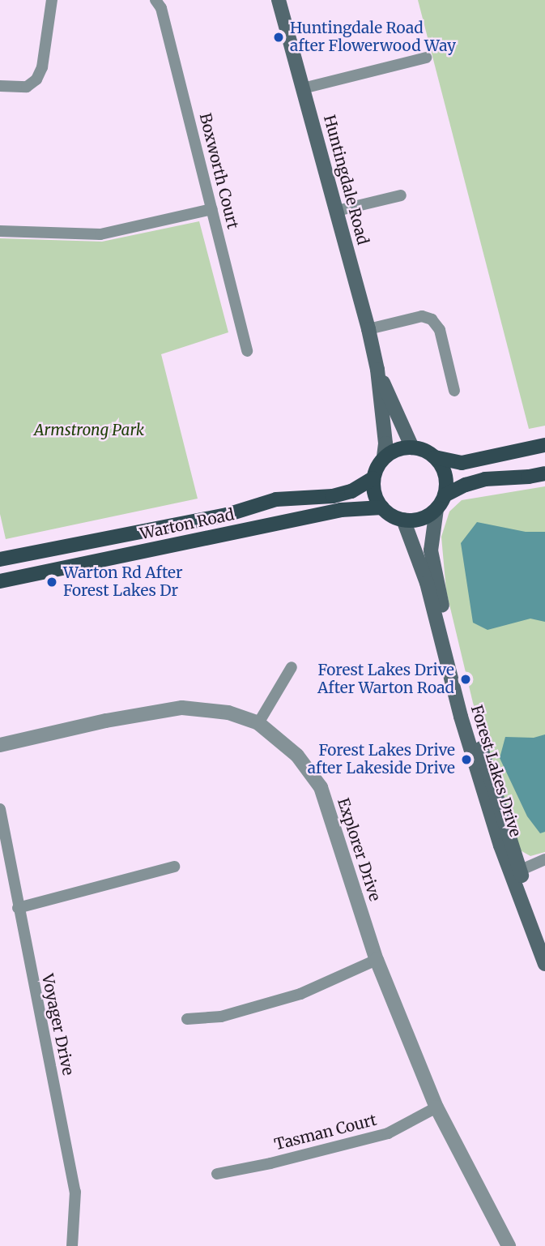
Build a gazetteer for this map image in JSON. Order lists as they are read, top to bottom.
{
  "streets": {
    "main road": ["Huntingdale Road", "Warton Road", "Forest Lakes Drive"],
    "street": [
      "Boxworth Court",
      "Explorer Drive",
      "Voyager Drive",
      "Tasman Court"
    ]
  },
  "crossings": [
    ["Huntingdale Road", "Warton Road"],
    ["Huntingdale Road", "Forest Lakes Drive"],
    ["Warton Road", "Forest Lakes Drive"],
    ["Explorer Drive", "Tasman Court"]
  ],
  "parks": ["Armstrong Park"],
  "places": [
    "Huntingdale Road after Flowerwood Way",
    "Warton Rd After Forest Lakes Dr",
    "Forest Lakes Drive After Warton Road",
    "Forest Lakes Drive after Lakeside Drive"
  ]
}
